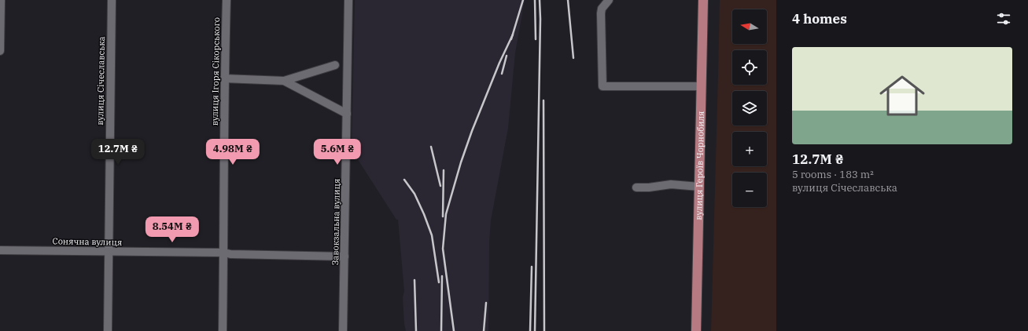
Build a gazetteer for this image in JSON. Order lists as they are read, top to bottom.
{
  "streets": {
    "main road": ["вулиця Героїв Чорнобиля"],
    "street": [
      "вулиця Ігоря Сікорського",
      "вулиця Січеславська",
      "Завокзальна вулиця",
      "Сонячна вулиця"
    ]
  },
  "crossings": [
    ["вулиця Ігоря Сікорського", "Сонячна вулиця"],
    ["вулиця Січеславська", "Сонячна вулиця"],
    ["Завокзальна вулиця", "Сонячна вулиця"]
  ],
  "north": "left",
  "page": {
    "heading": "4 homes",
    "map_buttons": ["+", "−"],
    "list": [
      {
        "name": "12.7M ₴",
        "note": "5 rooms · 183 m² · вулиця Січеславська"
      }
    ],
    "price": [
      "12.7M ₴",
      "4.98M ₴",
      "5.6M ₴",
      "8.54M ₴"
    ]
  }
}
